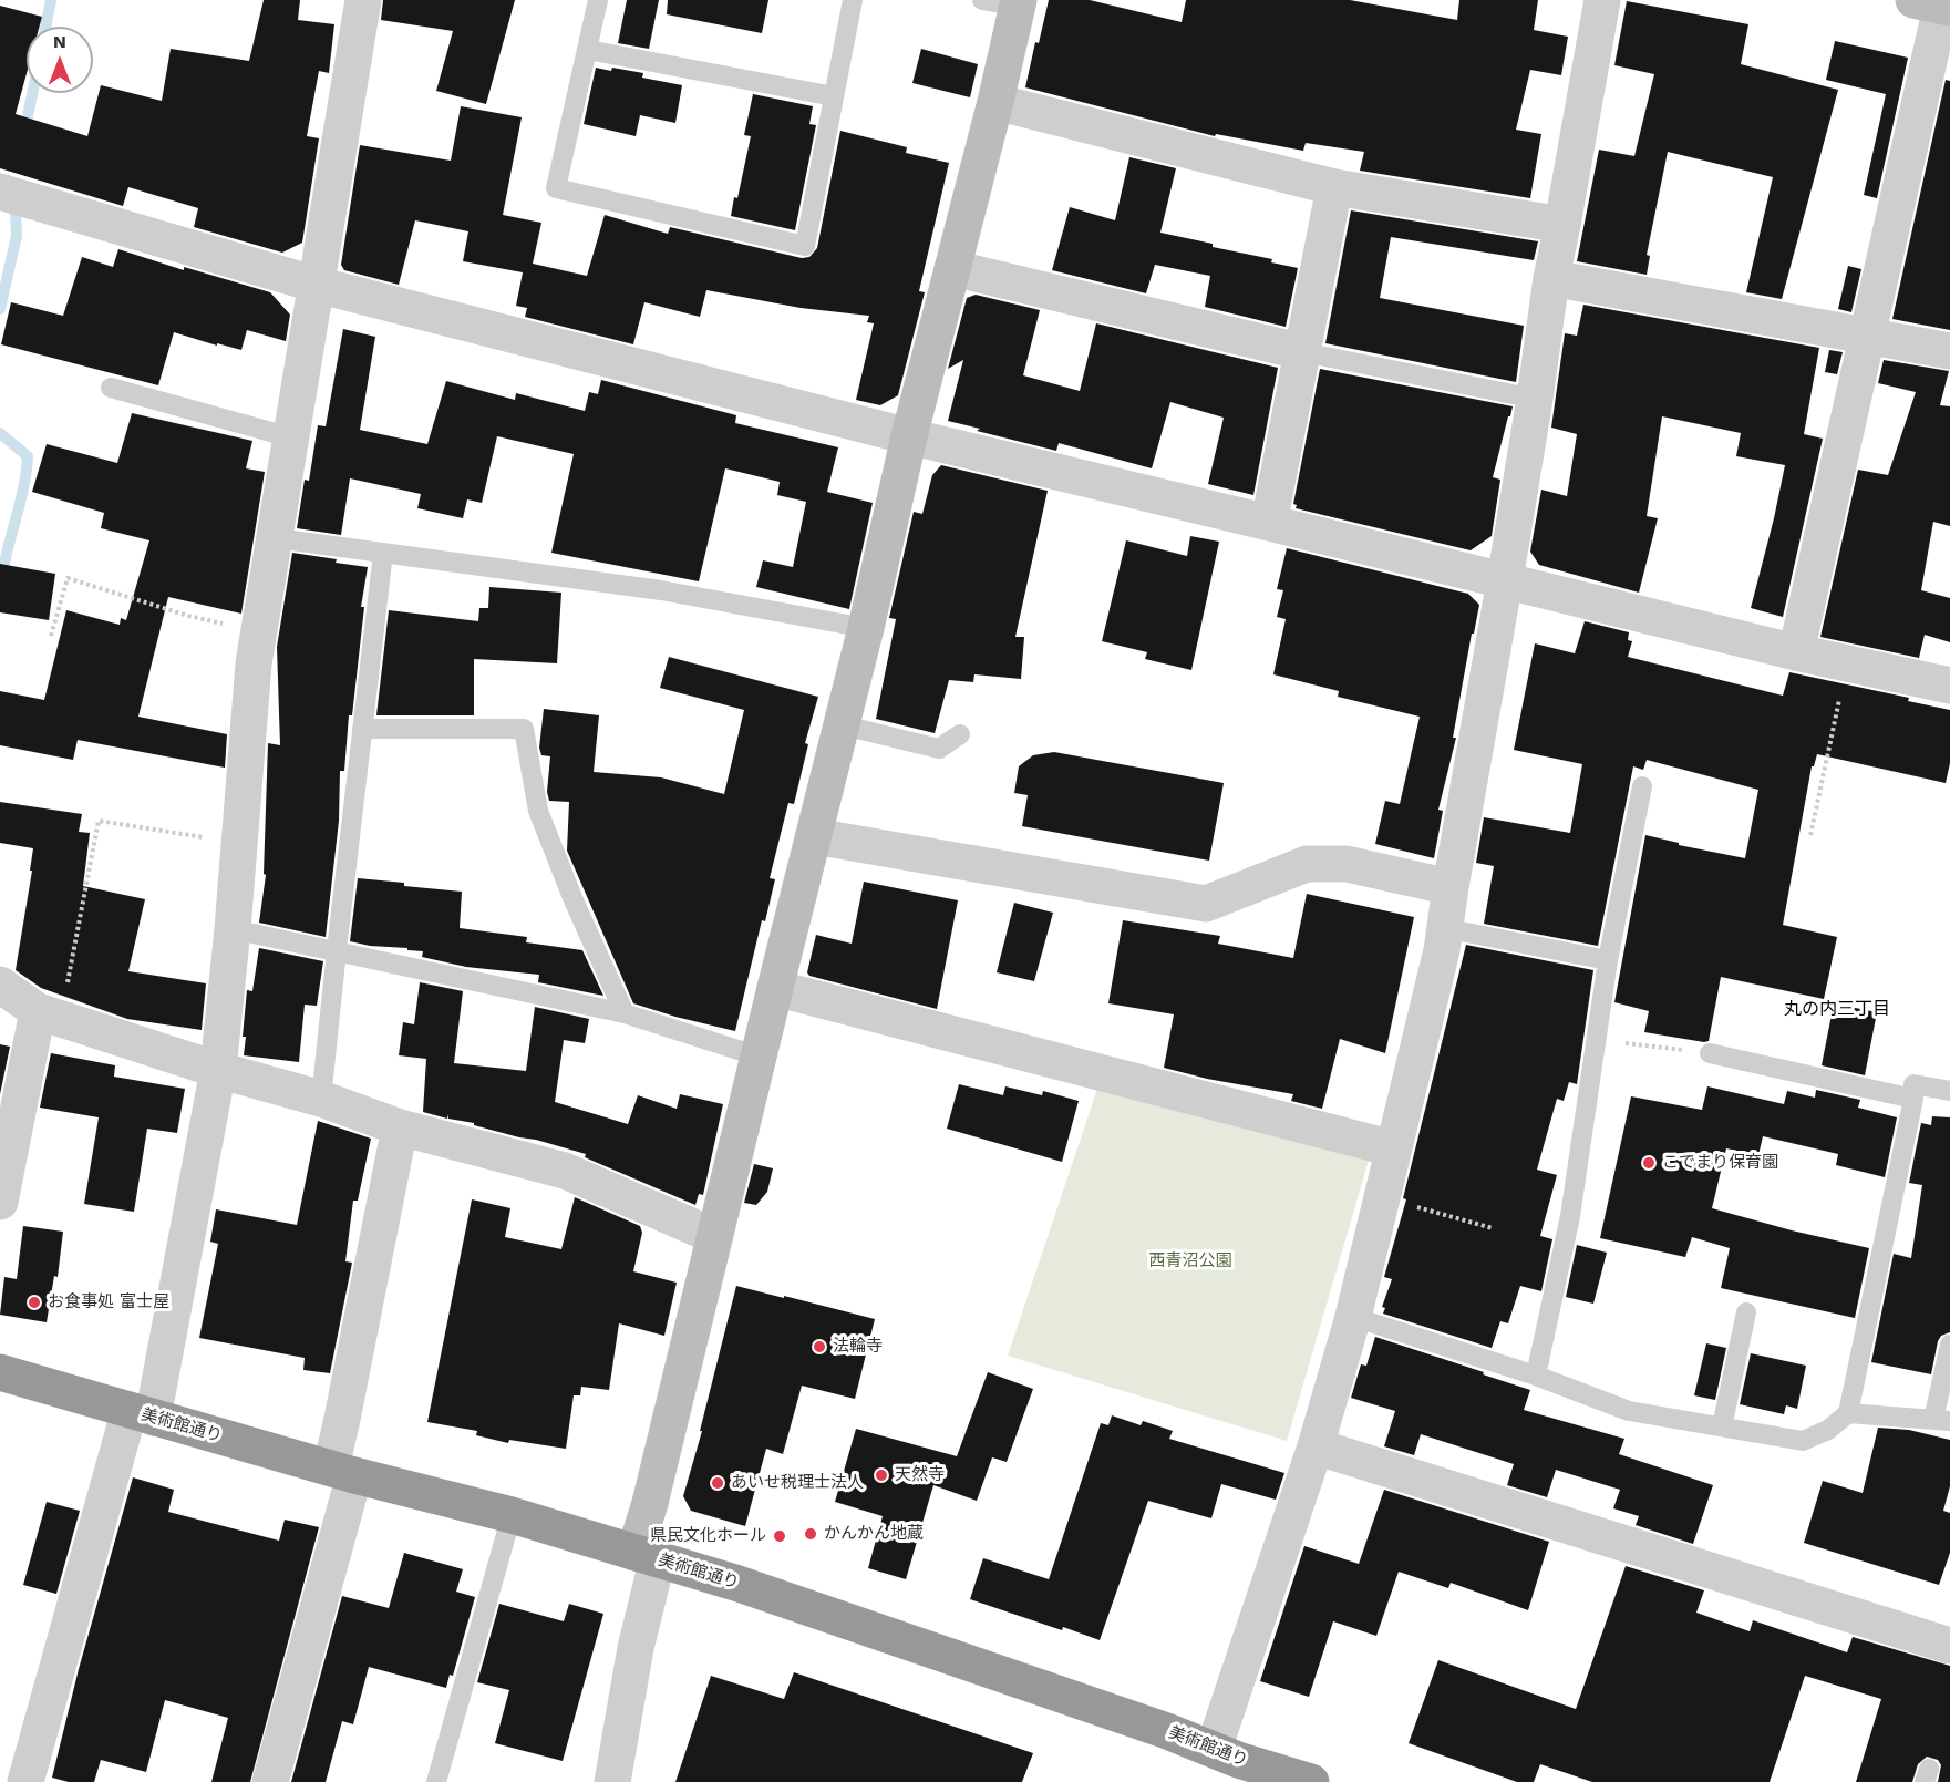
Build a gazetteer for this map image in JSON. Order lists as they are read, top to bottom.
{
  "streets": {
    "highway": ["美術館通り"]
  },
  "districts": ["丸の内三丁目"],
  "parks": ["西青沼公園"],
  "places": [
    "こでまり保育園",
    "お食事処 富士屋",
    "法輪寺",
    "天然寺",
    "あいせ税理士法人",
    "かんかん地蔵",
    "県民文化ホール"
  ],
  "north": "top"
}
